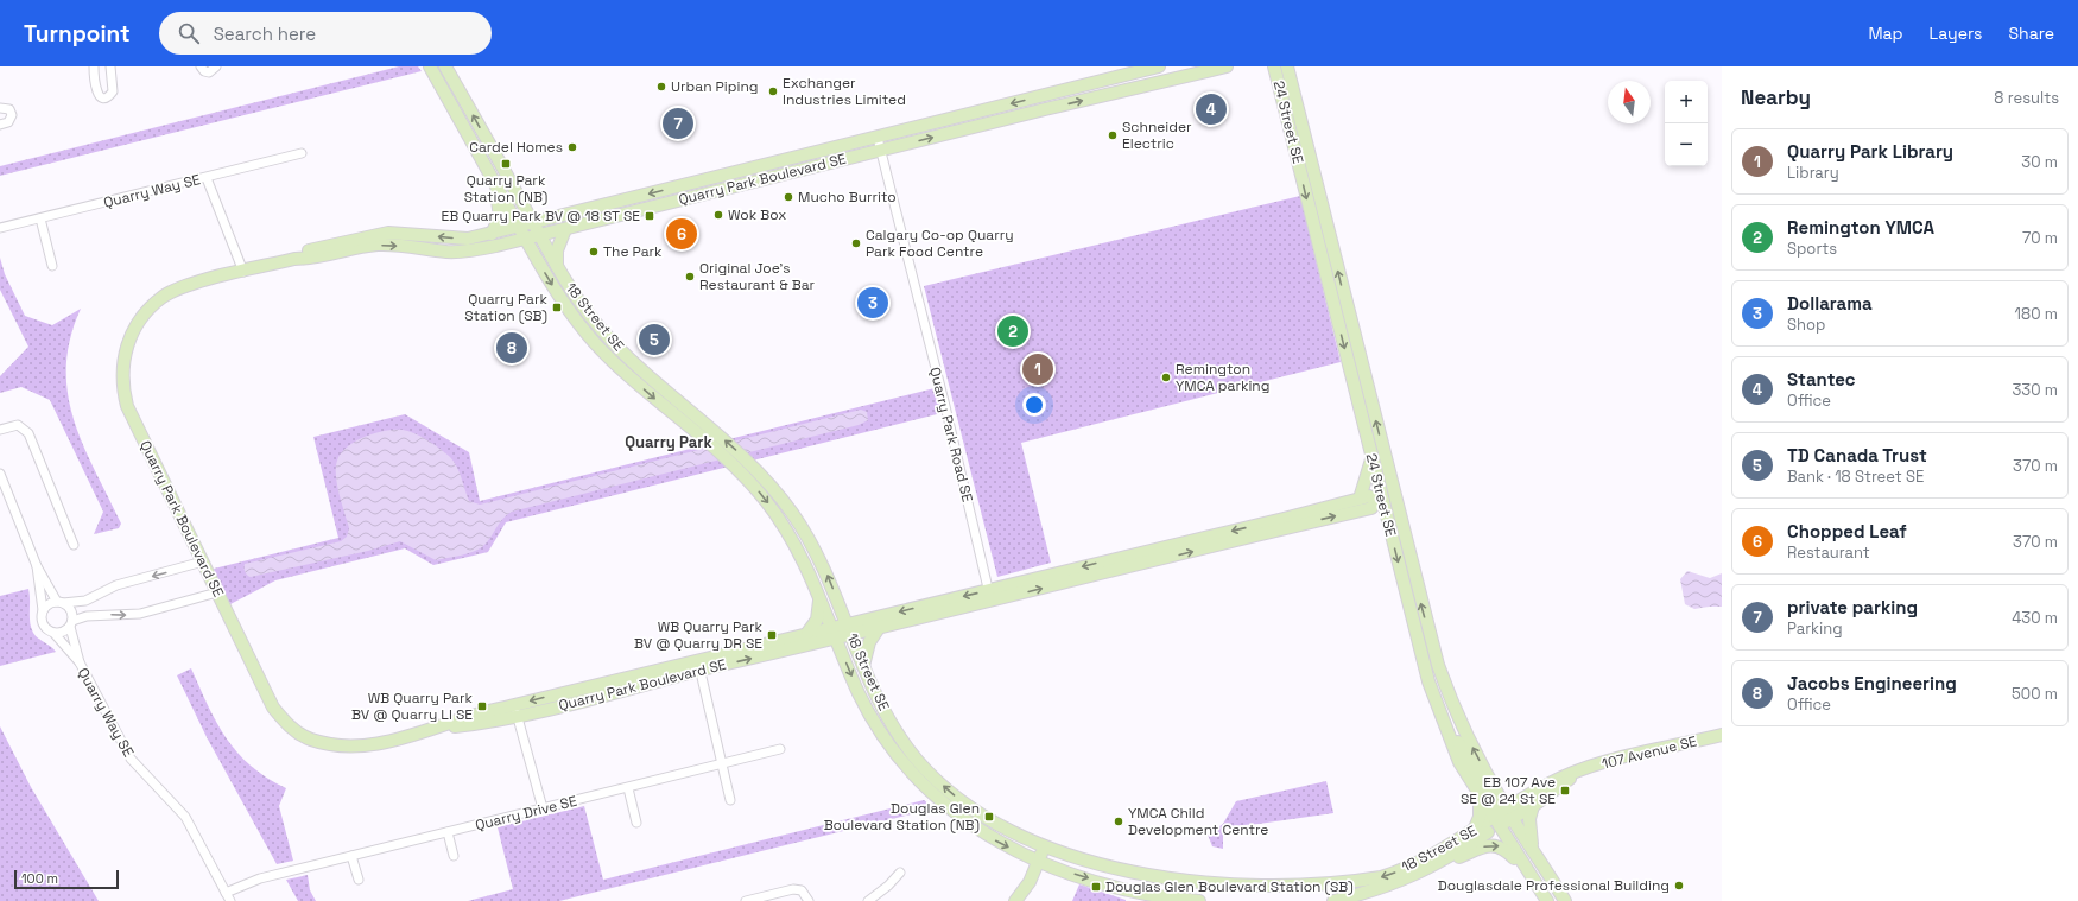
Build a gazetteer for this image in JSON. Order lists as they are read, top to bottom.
{
  "streets": {
    "main road": [
      "24 Street SE",
      "Quarry Park Boulevard SE",
      "18 Street SE",
      "107 Avenue SE"
    ],
    "street": ["Quarry Way SE", "Quarry Park Road SE", "Quarry Drive SE"]
  },
  "crossings": [
    ["24 Street SE", "18 Street SE"],
    ["24 Street SE", "107 Avenue SE"],
    ["Quarry Park Boulevard SE", "Quarry Way SE"],
    ["Quarry Park Boulevard SE", "18 Street SE"],
    ["Quarry Park Boulevard SE", "Quarry Park Road SE"],
    ["Quarry Way SE", "Quarry Drive SE"],
    ["18 Street SE", "107 Avenue SE"]
  ],
  "districts": ["Quarry Park"],
  "places": {
    "other": [
      "Urban Piping",
      "Exchanger Industries Limited",
      "Schneider Electric",
      "Cardel Homes",
      "Mucho Burrito",
      "Wok Box",
      "Calgary Co-op Quarry Park Food Centre",
      "The Park",
      "Original Joe's Restaurant & Bar",
      "Remington YMCA parking",
      "YMCA Child Development Centre",
      "Douglasdale Professional Building"
    ],
    "transit": [
      "Quarry Park Station (NB)",
      "EB Quarry Park BV @ 18 ST SE",
      "Quarry Park Station (SB)",
      "WB Quarry Park BV @ Quarry DR SE",
      "WB Quarry Park BV @ Quarry LI SE",
      "EB 107 Ave SE @ 24 St SE",
      "Douglas Glen Boulevard Station (NB)",
      "Douglas Glen Boulevard Station (SB)"
    ]
  },
  "scale_bar": "100 m",
  "north": "top",
  "page": {
    "header": "Turnpoint",
    "search": "Search here",
    "nav": ["Map", "Layers", "Share"],
    "heading": ["Nearby", "8 results"],
    "map_buttons": ["+", "−"],
    "pins": [
      "4",
      "7",
      "6",
      "3",
      "2",
      "5",
      "8",
      "1"
    ],
    "list": [
      {
        "mark": "1",
        "name": "Quarry Park Library",
        "note": "Library",
        "value": "30 m"
      },
      {
        "mark": "2",
        "name": "Remington YMCA",
        "note": "Sports",
        "value": "70 m"
      },
      {
        "mark": "3",
        "name": "Dollarama",
        "note": "Shop",
        "value": "180 m"
      },
      {
        "mark": "4",
        "name": "Stantec",
        "note": "Office",
        "value": "330 m"
      },
      {
        "mark": "5",
        "name": "TD Canada Trust",
        "note": "Bank · 18 Street SE",
        "value": "370 m"
      },
      {
        "mark": "6",
        "name": "Chopped Leaf",
        "note": "Restaurant",
        "value": "370 m"
      },
      {
        "mark": "7",
        "name": "private parking",
        "note": "Parking",
        "value": "430 m"
      },
      {
        "mark": "8",
        "name": "Jacobs Engineering",
        "note": "Office",
        "value": "500 m"
      }
    ],
    "scale": "100 m"
  }
}
